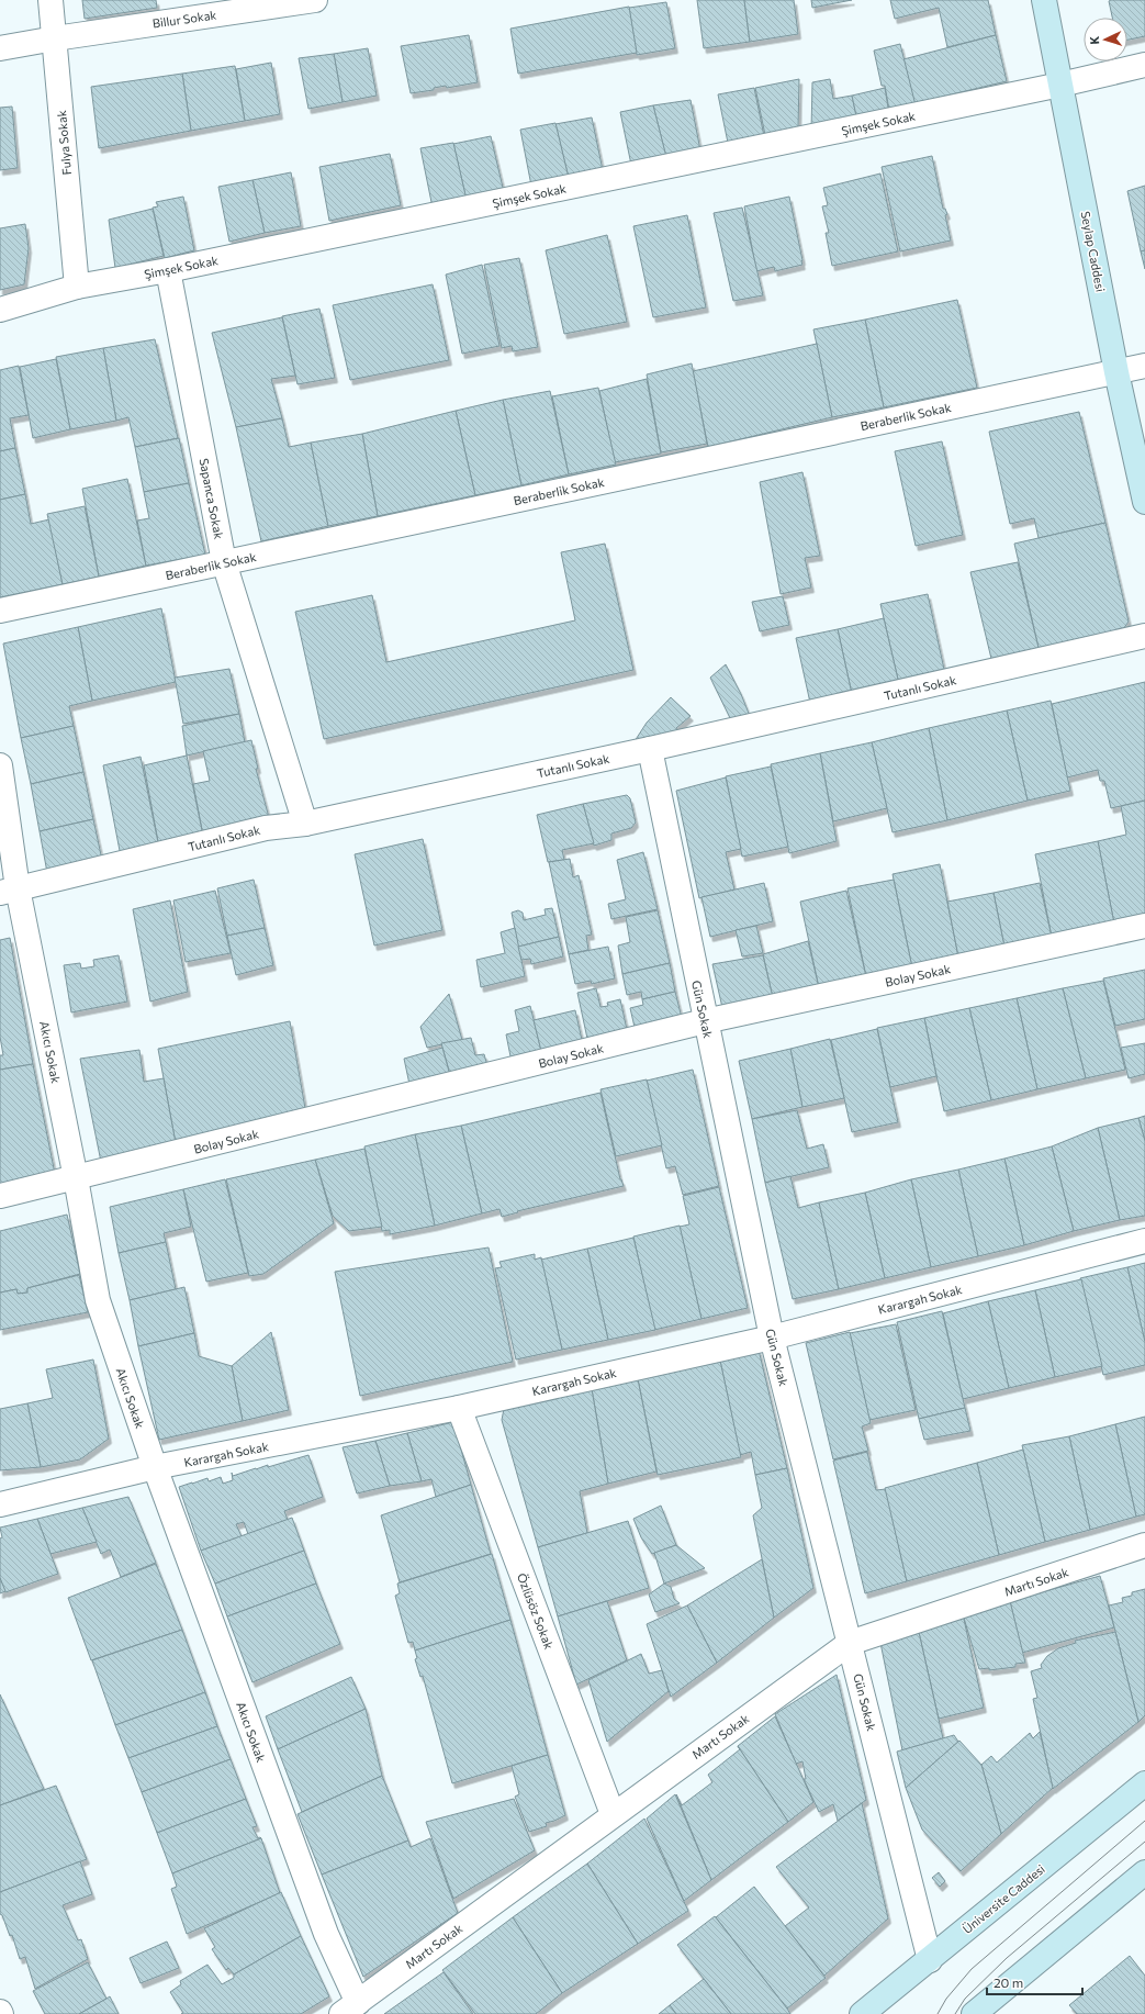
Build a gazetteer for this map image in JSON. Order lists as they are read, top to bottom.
{
  "streets": {
    "main road": ["Seylap Caddesi", "Üniversite Caddesi"],
    "street": [
      "Billur Sokak",
      "Şimşek Sokak",
      "Fulya Sokak",
      "Beraberlik Sokak",
      "Sapanca Sokak",
      "Tutanlı Sokak",
      "Bolay Sokak",
      "Gün Sokak",
      "Akıcı Sokak",
      "Karargah Sokak",
      "Martı Sokak",
      "Özlüsöz Sokak"
    ]
  },
  "crossings": [
    ["Billur Sokak", "Fulya Sokak"],
    ["Şimşek Sokak", "Fulya Sokak"],
    ["Şimşek Sokak", "Seylap Caddesi"],
    ["Şimşek Sokak", "Sapanca Sokak"],
    ["Seylap Caddesi", "Beraberlik Sokak"],
    ["Beraberlik Sokak", "Sapanca Sokak"],
    ["Sapanca Sokak", "Tutanlı Sokak"],
    ["Tutanlı Sokak", "Gün Sokak"],
    ["Tutanlı Sokak", "Akıcı Sokak"],
    ["Bolay Sokak", "Gün Sokak"],
    ["Bolay Sokak", "Akıcı Sokak"],
    ["Gün Sokak", "Karargah Sokak"],
    ["Gün Sokak", "Martı Sokak"],
    ["Gün Sokak", "Üniversite Caddesi"],
    ["Akıcı Sokak", "Karargah Sokak"],
    ["Akıcı Sokak", "Martı Sokak"],
    ["Karargah Sokak", "Özlüsöz Sokak"],
    ["Martı Sokak", "Özlüsöz Sokak"]
  ],
  "scale_bar": "20 m",
  "north": "left"
}
